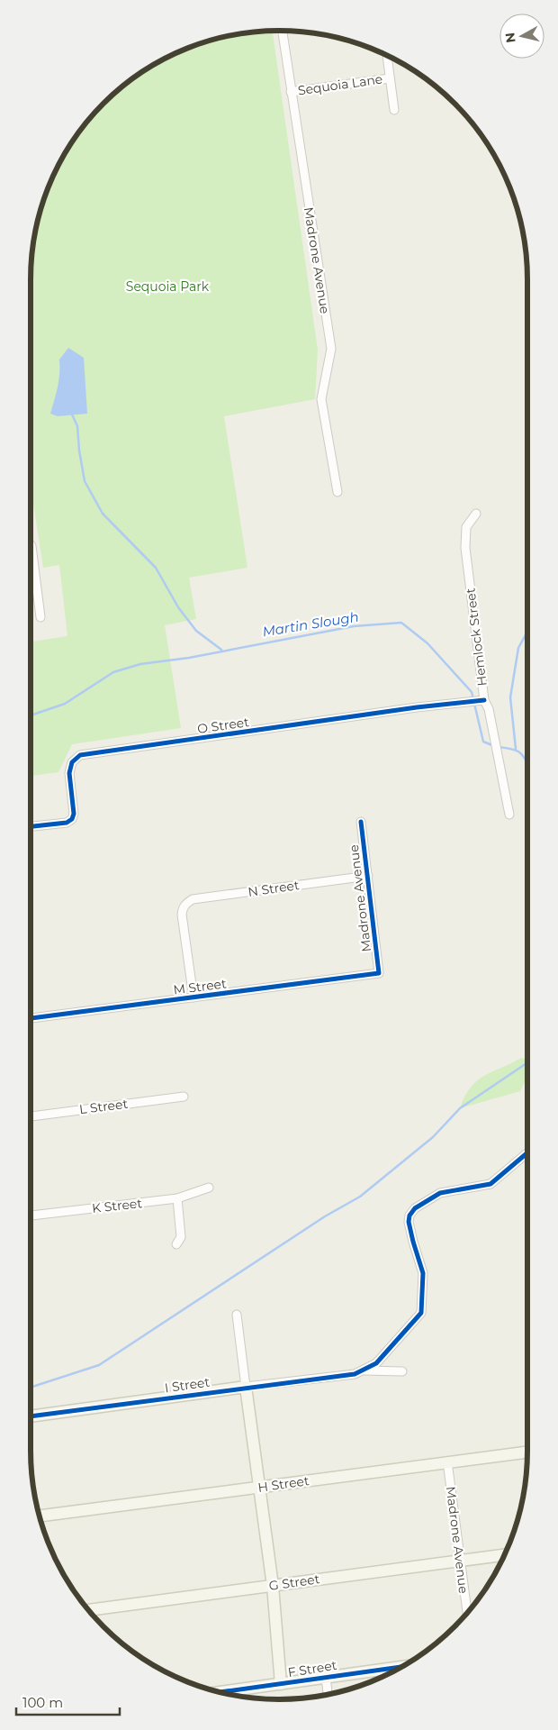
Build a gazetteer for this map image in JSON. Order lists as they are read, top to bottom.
{
  "streets": {
    "street": [
      "Sequoia Lane",
      "Madrone Avenue",
      "Hemlock Street",
      "O Street",
      "N Street",
      "M Street",
      "L Street",
      "K Street",
      "I Street",
      "H Street",
      "G Street",
      "F Street"
    ]
  },
  "crossings": [
    ["Sequoia Lane", "Madrone Avenue"],
    ["Madrone Avenue", "N Street"],
    ["Madrone Avenue", "M Street"],
    ["Madrone Avenue", "H Street"],
    ["Madrone Avenue", "G Street"],
    ["Hemlock Street", "O Street"],
    ["N Street", "M Street"]
  ],
  "water": ["Martin Slough"],
  "parks": ["Sequoia Park"],
  "scale_bar": "100 m",
  "north": "left"
}
